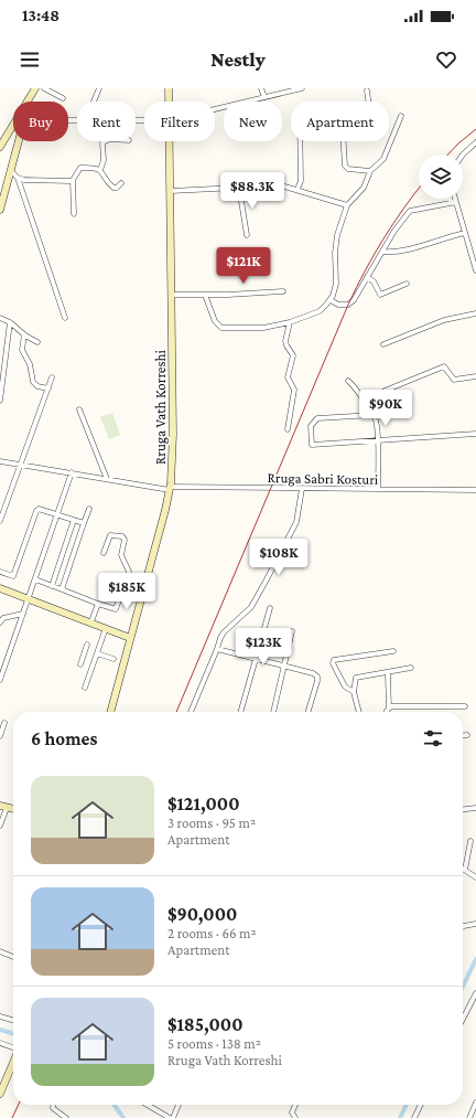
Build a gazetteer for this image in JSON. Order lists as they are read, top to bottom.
{
  "streets": {
    "main road": ["Rruga Vath Korreshi"],
    "street": ["Rruga Sabri Kosturi"]
  },
  "crossings": [
    ["Rruga Vath Korreshi", "Rruga Sabri Kosturi"]
  ],
  "page": {
    "status": "13:48",
    "header": "Nestly",
    "chip": [
      "Buy",
      "Rent",
      "Filters",
      "New",
      "Apartment"
    ],
    "price": [
      "$88.3K",
      "$121K",
      "$90K",
      "$108K",
      "$185K",
      "$123K"
    ],
    "heading": "6 homes",
    "list": [
      {
        "name": "$121,000",
        "note": "3 rooms · 95 m² · Apartment"
      },
      {
        "name": "$90,000",
        "note": "2 rooms · 66 m² · Apartment"
      },
      {
        "name": "$185,000",
        "note": "5 rooms · 138 m² · Rruga Vath Korreshi"
      }
    ]
  }
}
